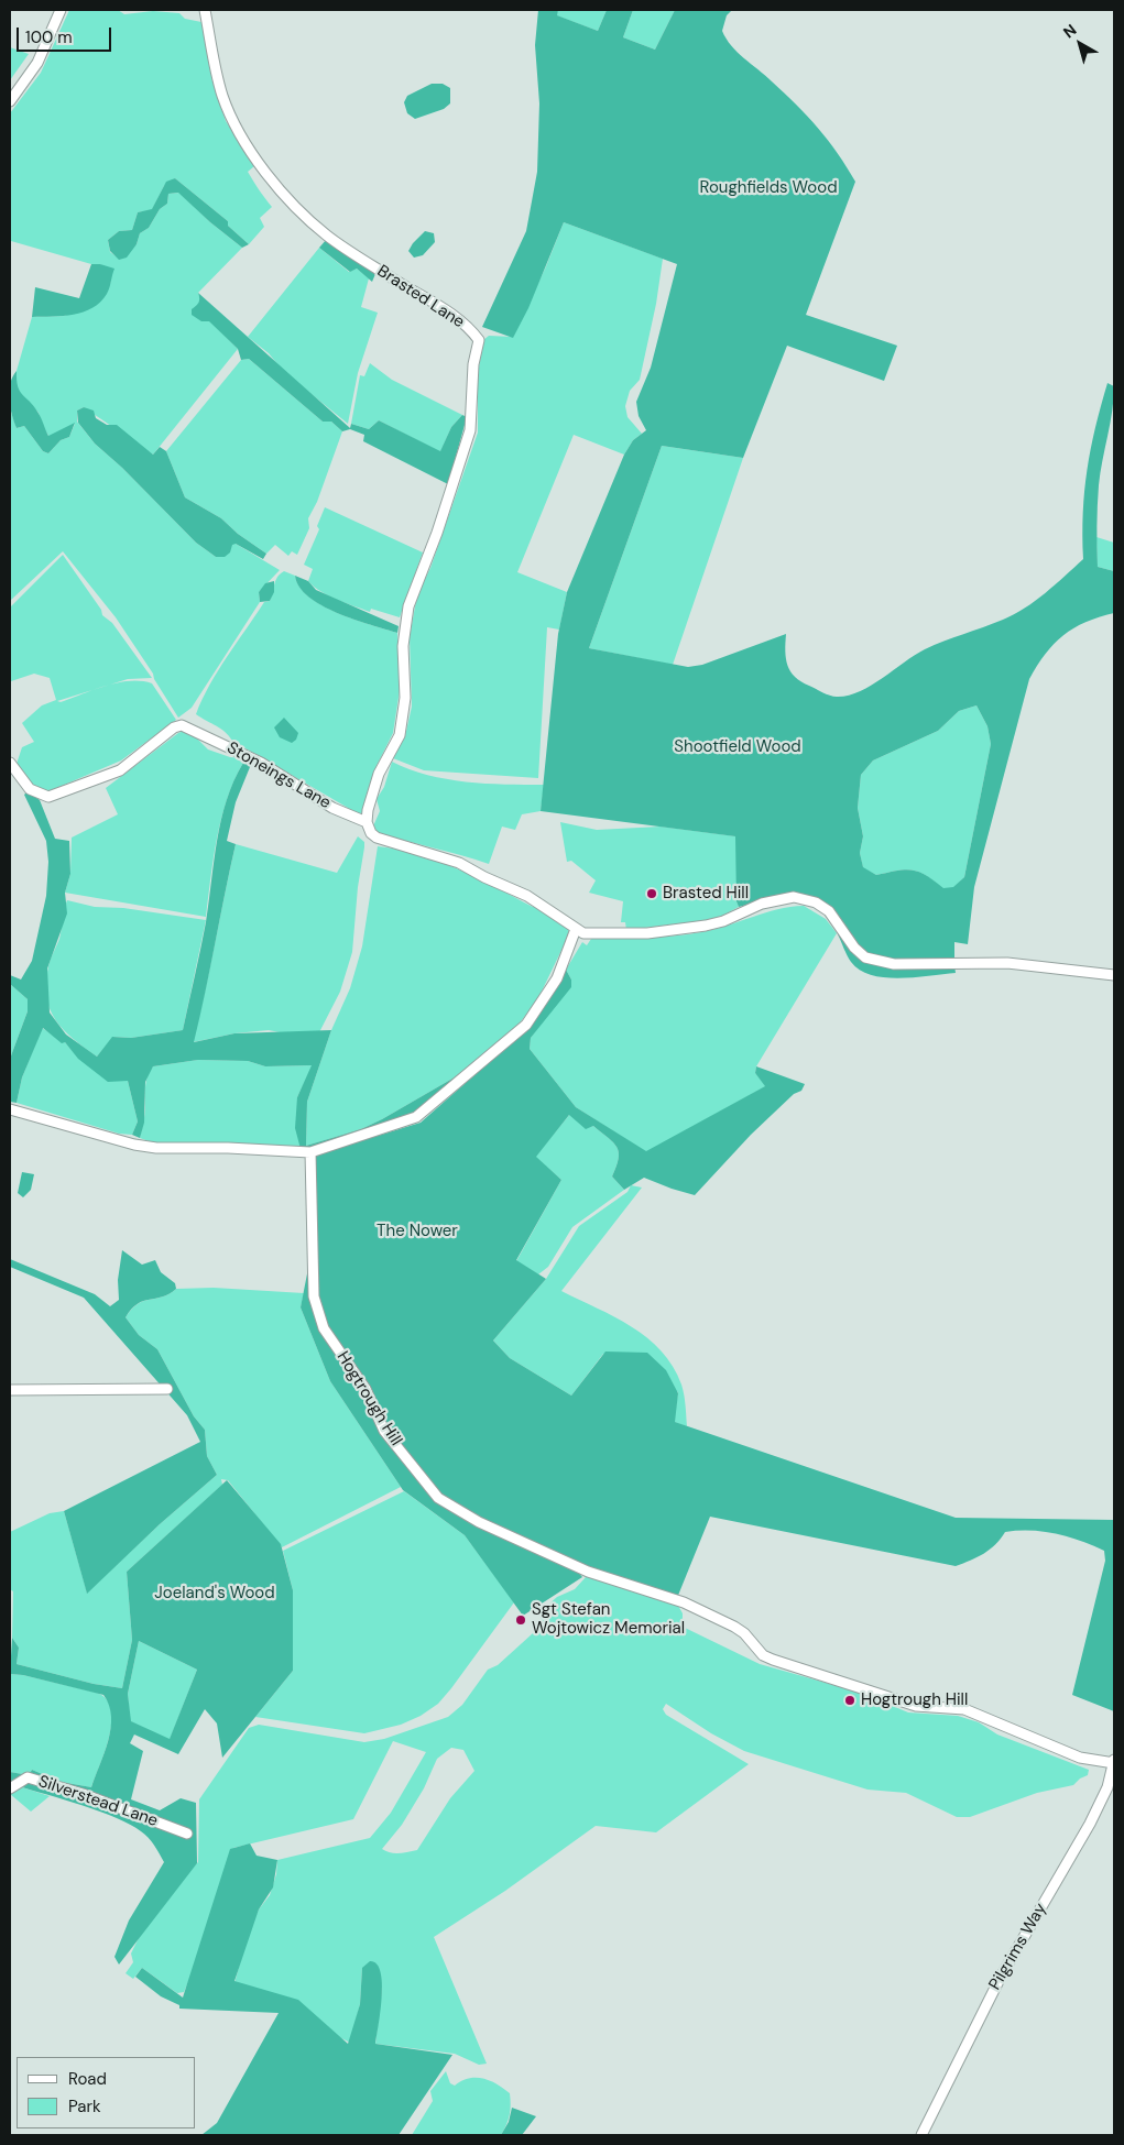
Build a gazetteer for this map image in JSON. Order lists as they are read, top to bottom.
{
  "streets": {
    "street": [
      "Brasted Lane",
      "Stoneings Lane",
      "Hogtrough Hill",
      "Silverstead Lane",
      "Pilgrims Way"
    ]
  },
  "crossings": [
    ["Brasted Lane", "Stoneings Lane"],
    ["Hogtrough Hill", "Pilgrims Way"]
  ],
  "parks": [
    "Roughfields Wood",
    "Shootfield Wood",
    "The Nower",
    "Joeland's Wood"
  ],
  "places": ["Brasted Hill", "Sgt Stefan Wojtowicz Memorial", "Hogtrough Hill"],
  "legend": ["Road", "Park"],
  "scale_bar": "100 m",
  "north": "top left"
}
